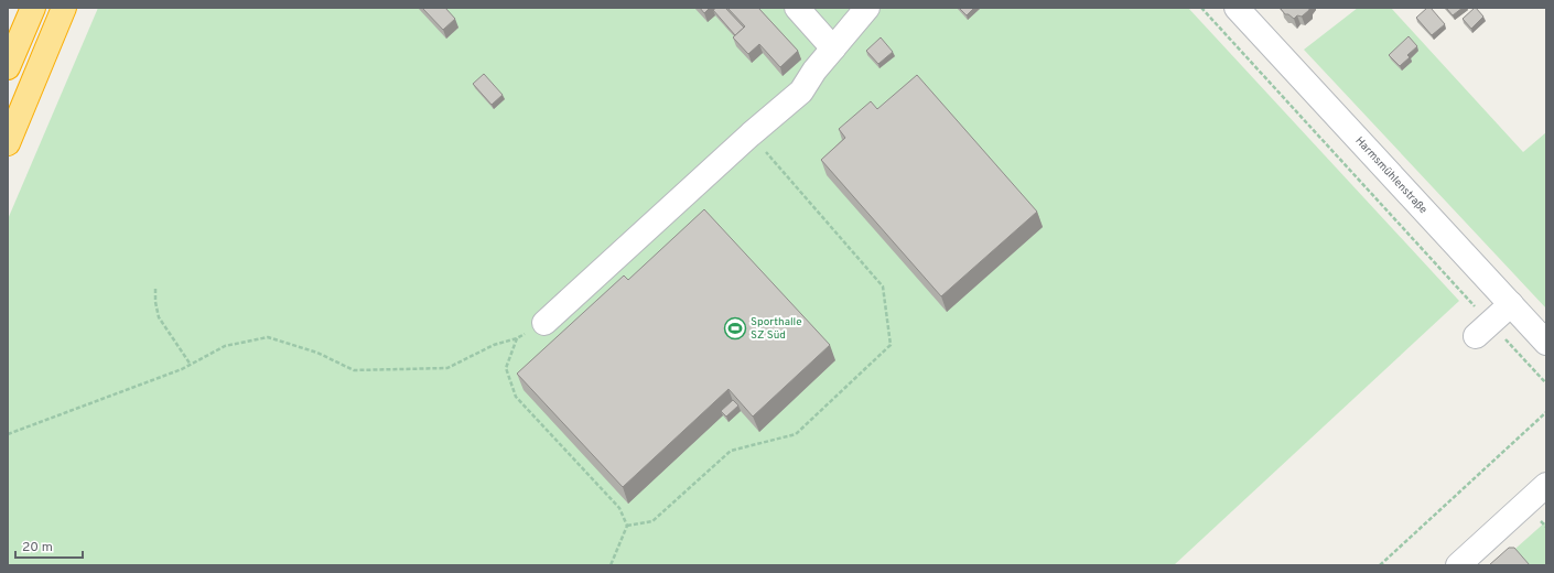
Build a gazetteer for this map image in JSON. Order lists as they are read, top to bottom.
{
  "streets": {
    "street": ["Harmsmühlenstraße"]
  },
  "places": {
    "sports": ["Sporthalle SZ Süd"]
  },
  "scale_bar": "20 m"
}
